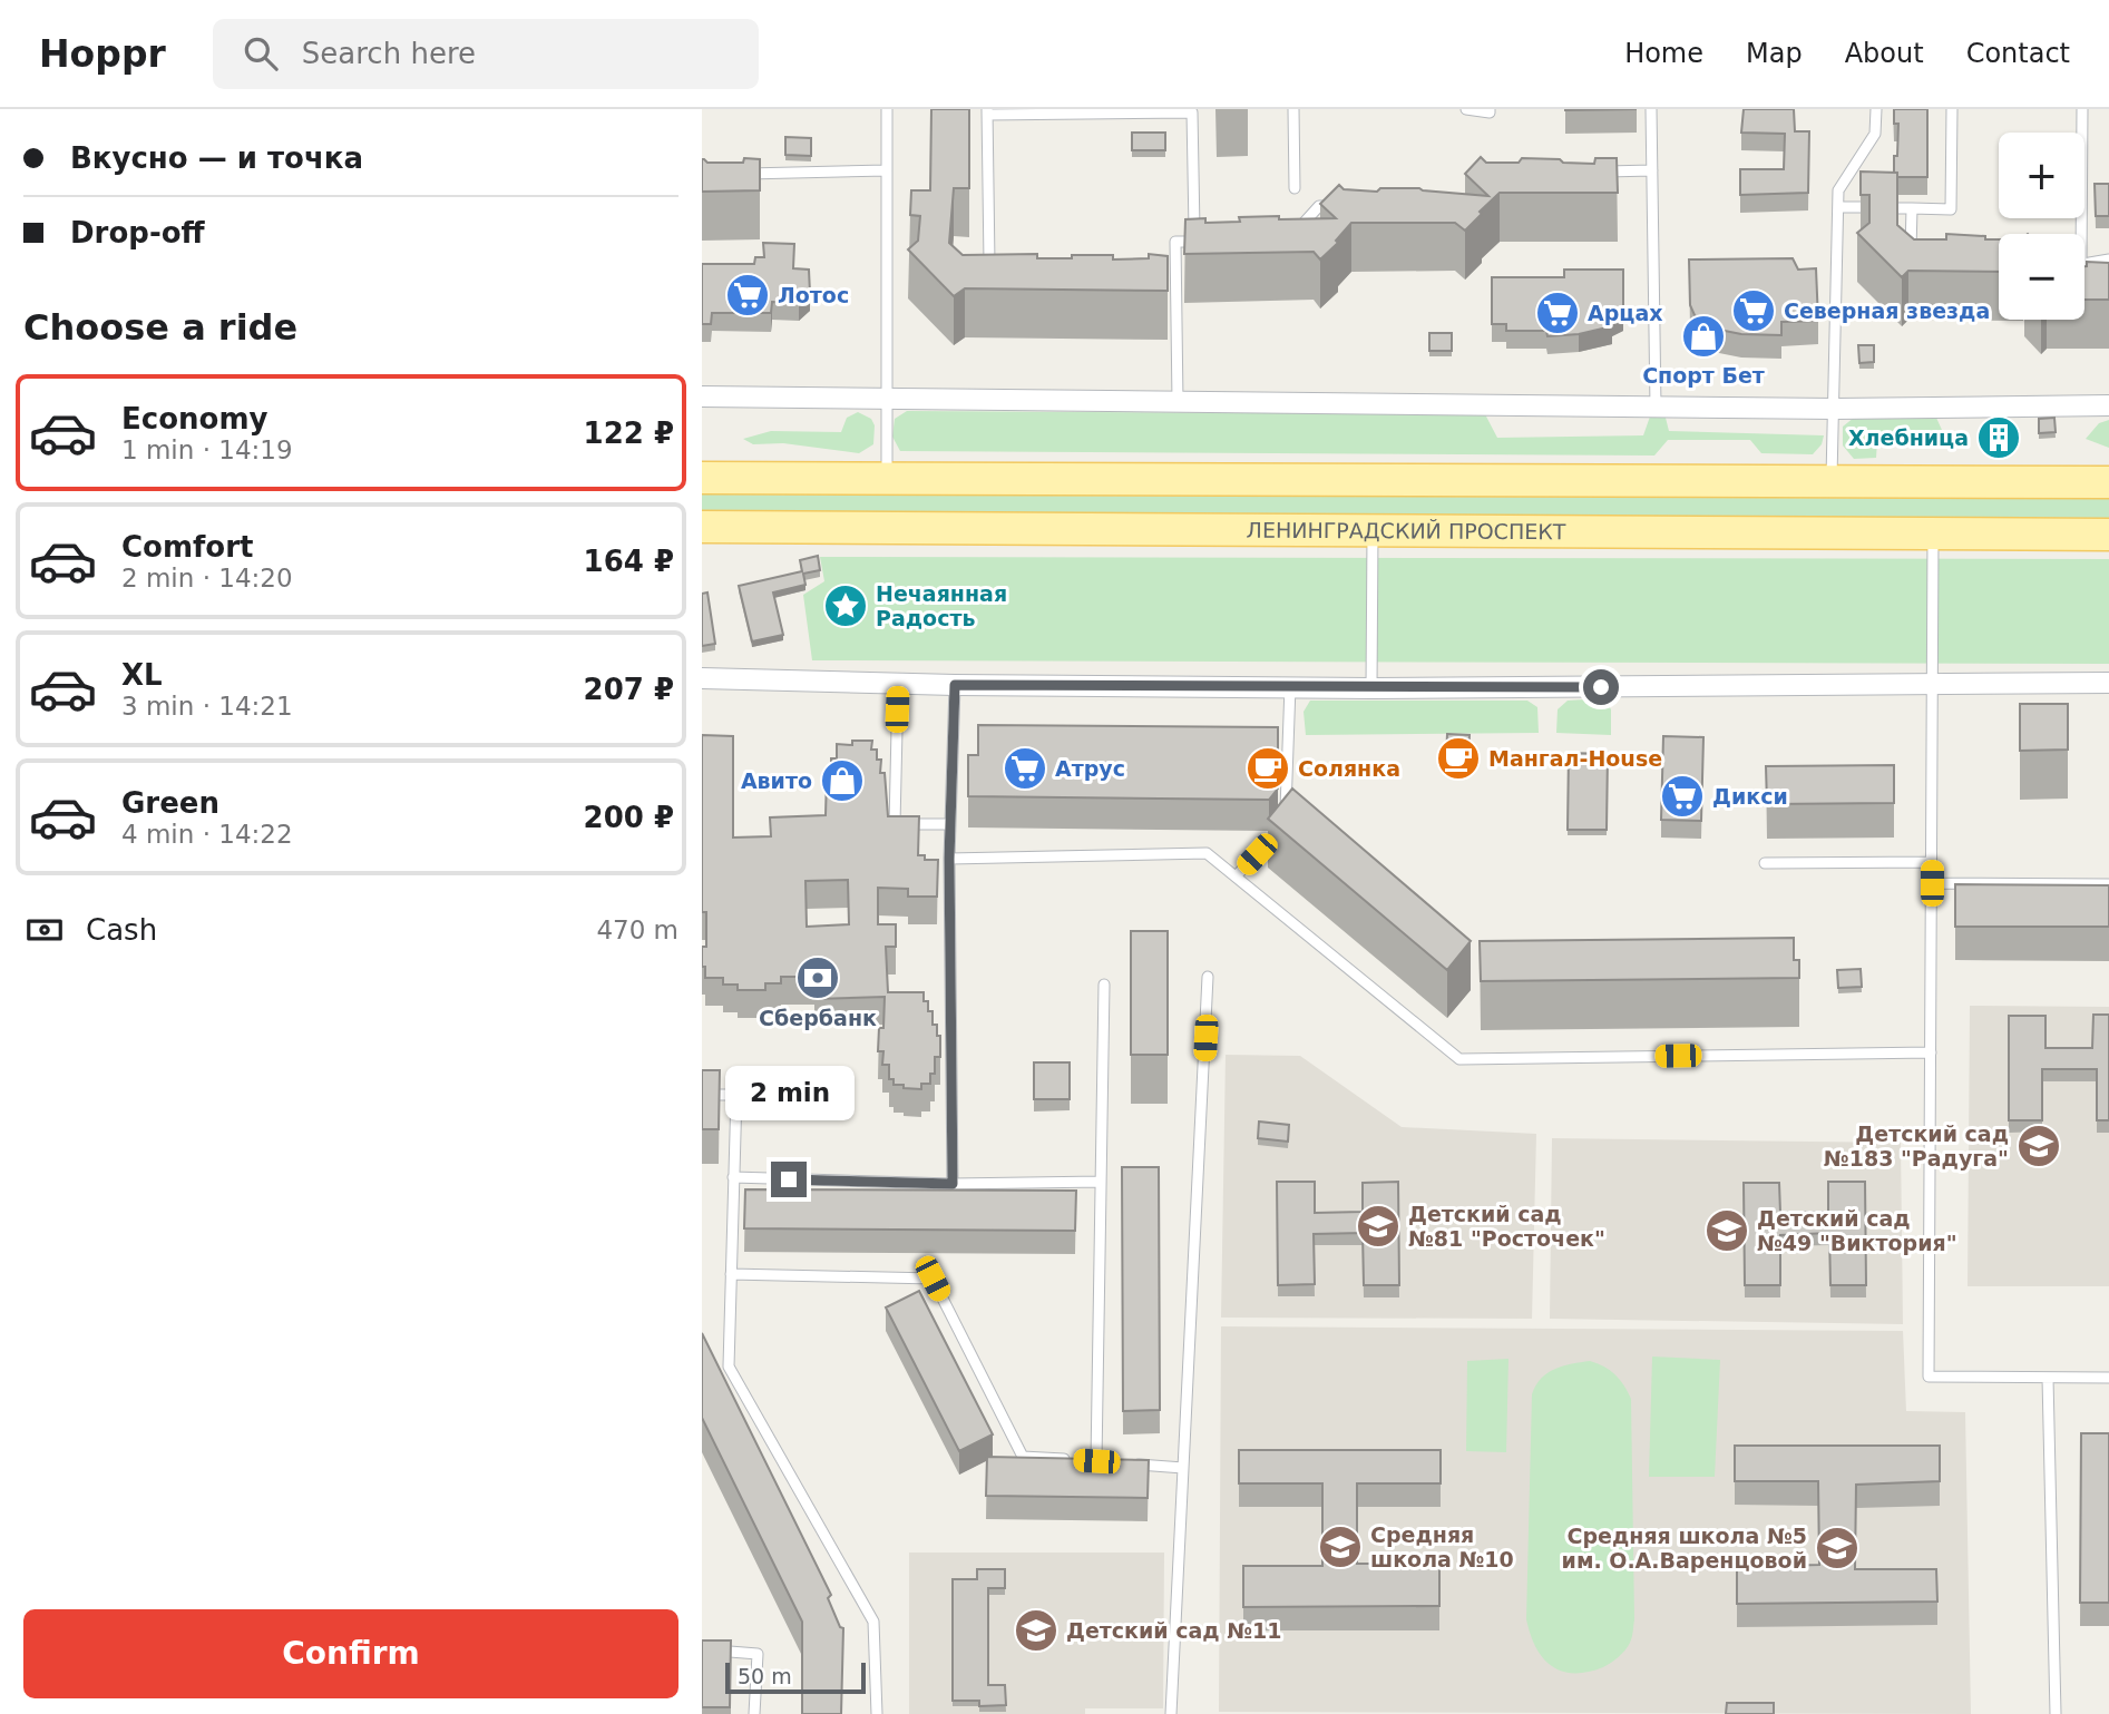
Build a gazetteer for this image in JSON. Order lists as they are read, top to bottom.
{
  "streets": {
    "main road": ["ЛЕНИНГРАДСКИЙ ПРОСПЕКТ"]
  },
  "places": {
    "supermarket": [
      "Лотос",
      "Северная звезда",
      "Арцах",
      "Атрус",
      "Дикси"
    ],
    "shop": ["Спорт Бет", "Авито"],
    "building": ["Хлебница"],
    "place": ["Нечаянная Радость"],
    "cafe": ["Мангал-House", "Солянка"],
    "bank": ["Сбербанк"],
    "school or university": [
      "Детский сад №183 \"Радуга\"",
      "Детский сад №81 \"Росточек\"",
      "Детский сад №49 \"Виктория\"",
      "Средняя школа №10",
      "Средняя школа №5 им. О.А.Варенцовой",
      "Детский сад №11"
    ]
  },
  "scale_bar": "50 m",
  "page": {
    "header": "Hoppr",
    "search": "Search here",
    "nav": [
      "Home",
      "Map",
      "About",
      "Contact"
    ],
    "banner": ["Вкусно — и точка", "Drop-off"],
    "map_buttons": ["+", "−"],
    "heading": "Choose a ride",
    "list": [
      {
        "name": "Economy",
        "note": "1 min · 14:19",
        "value": "122 ₽"
      },
      {
        "name": "Comfort",
        "note": "2 min · 14:20",
        "value": "164 ₽"
      },
      {
        "name": "XL",
        "note": "3 min · 14:21",
        "value": "207 ₽"
      },
      {
        "name": "Green",
        "note": "4 min · 14:22",
        "value": "200 ₽"
      }
    ],
    "pay": ["Cash", "470 m"],
    "bubble": "2 min",
    "buttons": "Confirm",
    "scale": "50 m"
  }
}
